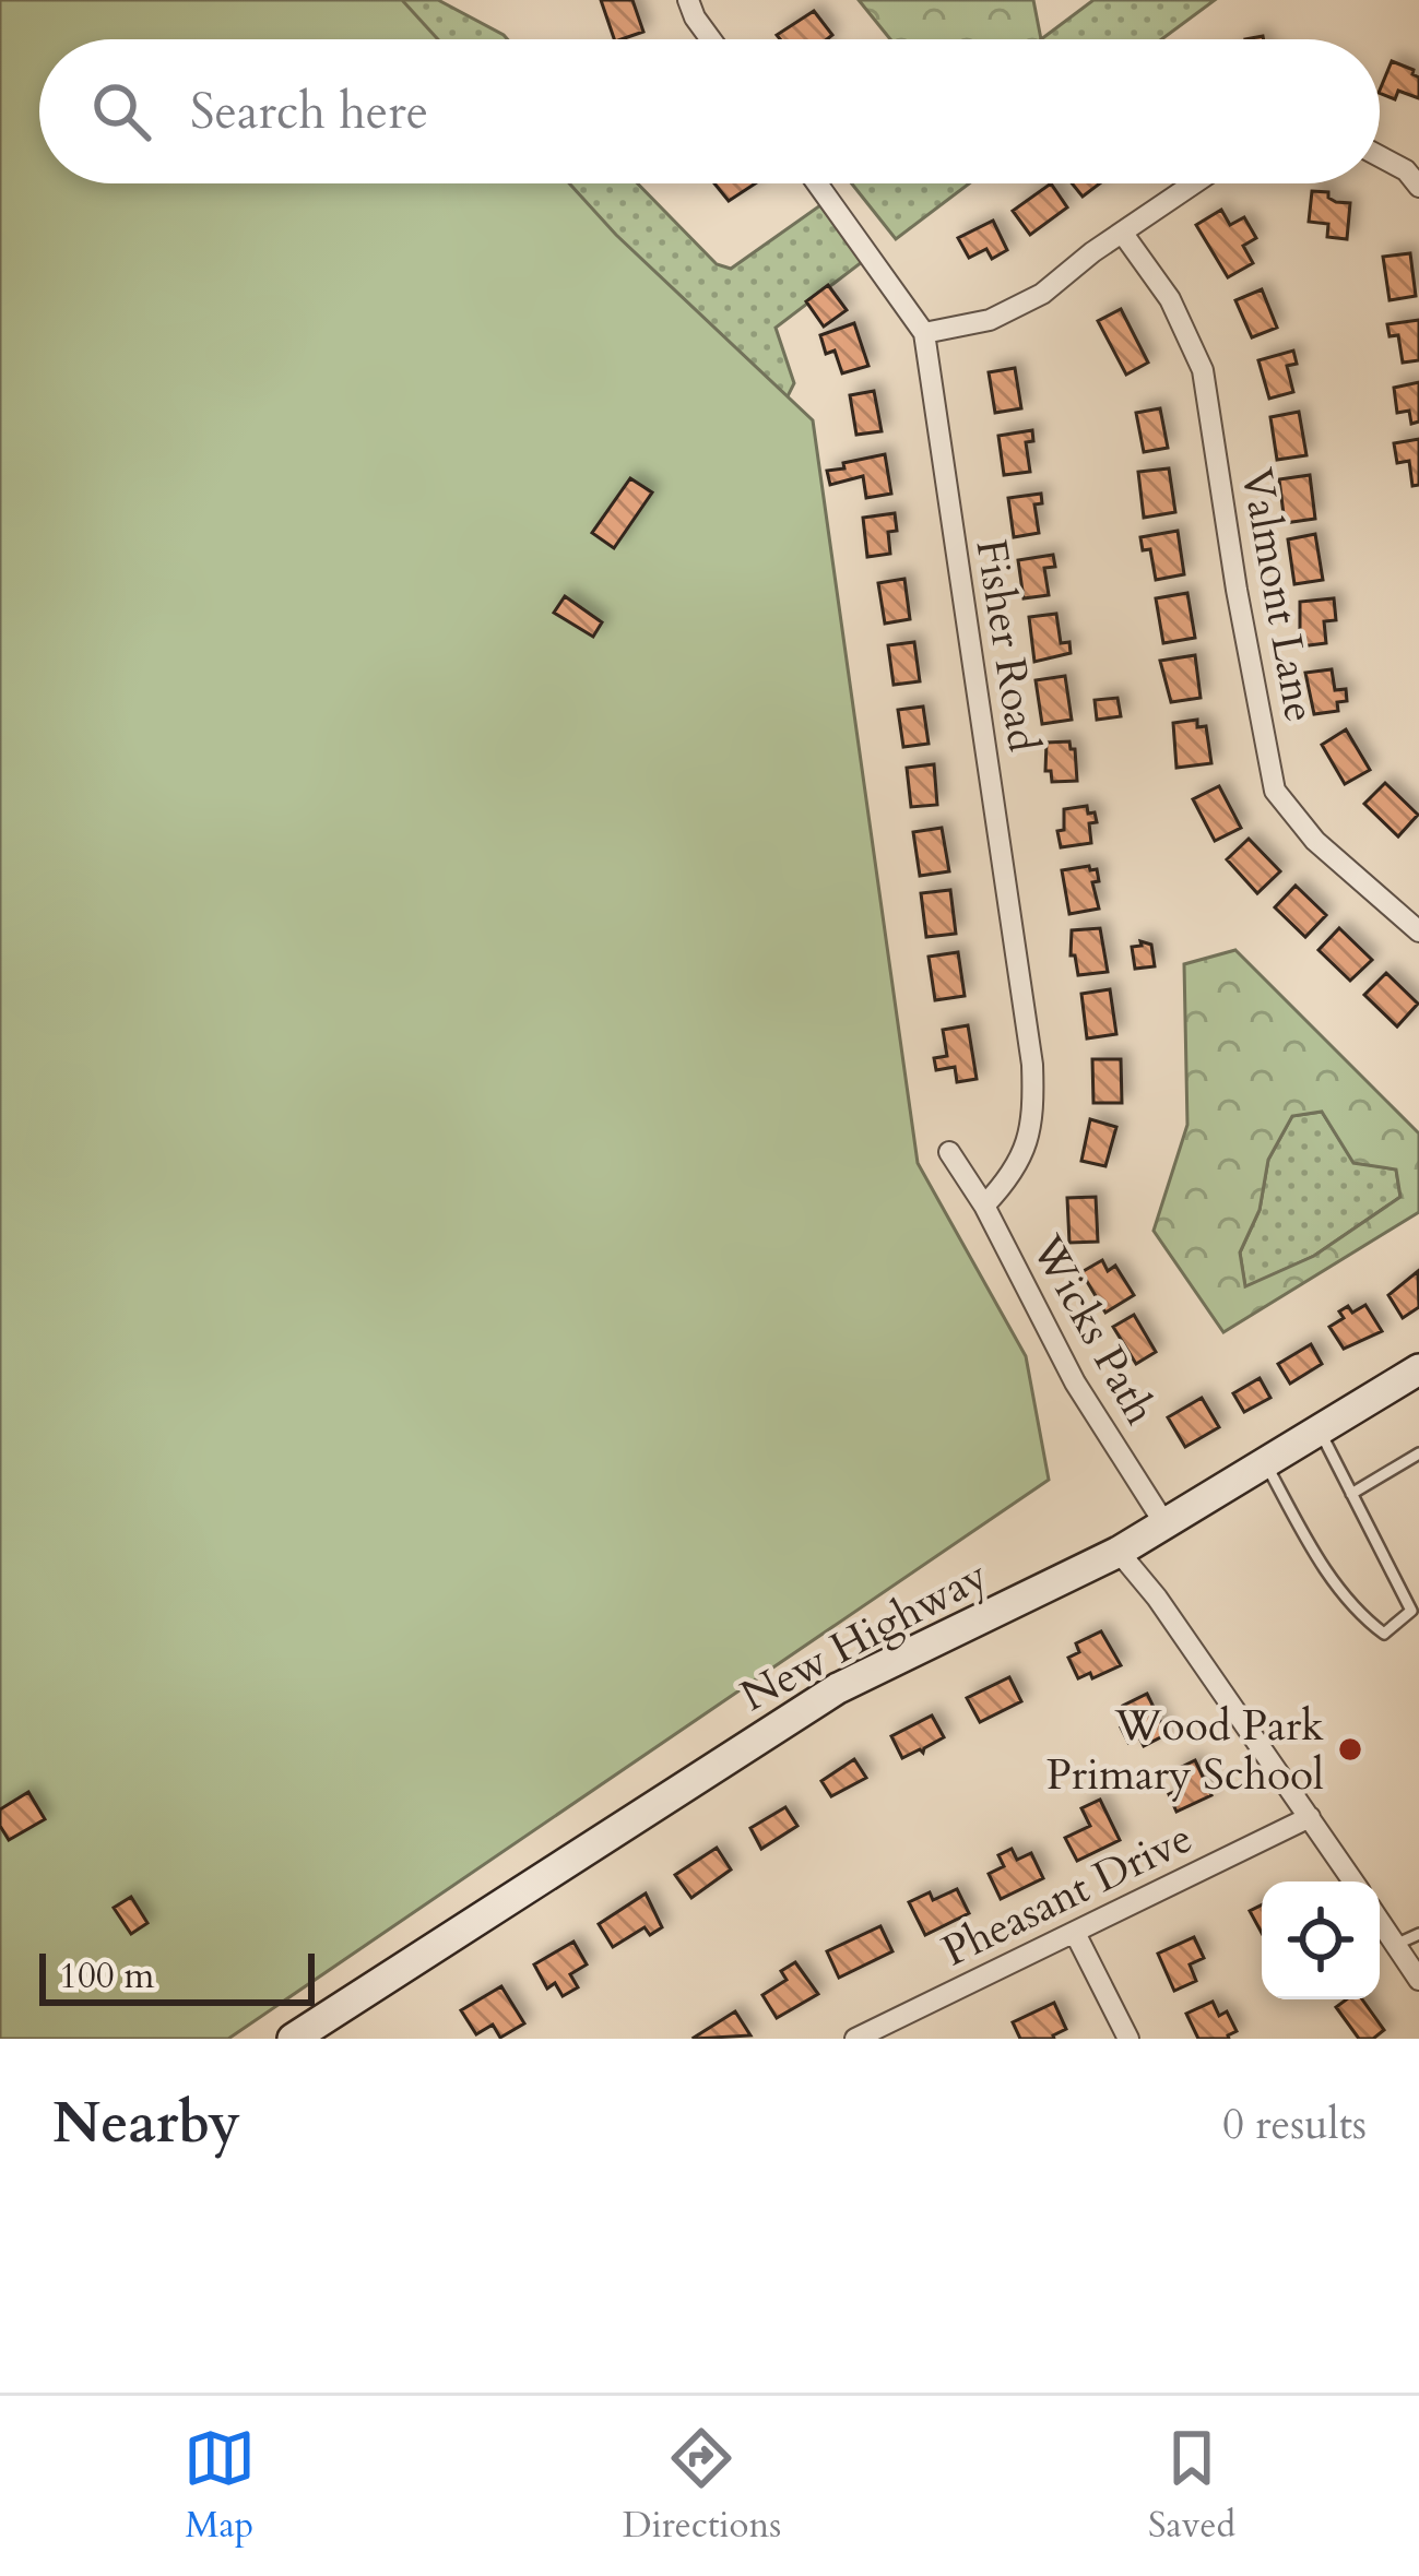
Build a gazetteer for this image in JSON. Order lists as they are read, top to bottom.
{
  "streets": {
    "street": [
      "Valmont Lane",
      "Fisher Road",
      "Wicks Path",
      "New Highway",
      "Pheasant Drive"
    ]
  },
  "crossings": [
    ["Fisher Road", "Wicks Path"],
    ["Wicks Path", "New Highway"]
  ],
  "places": ["Wood Park Primary School"],
  "scale_bar": "100 m",
  "page": {
    "search": "Search here",
    "scale": "100 m",
    "heading": ["Nearby", "0 results"],
    "nav": ["Map", "Directions", "Saved"]
  }
}
